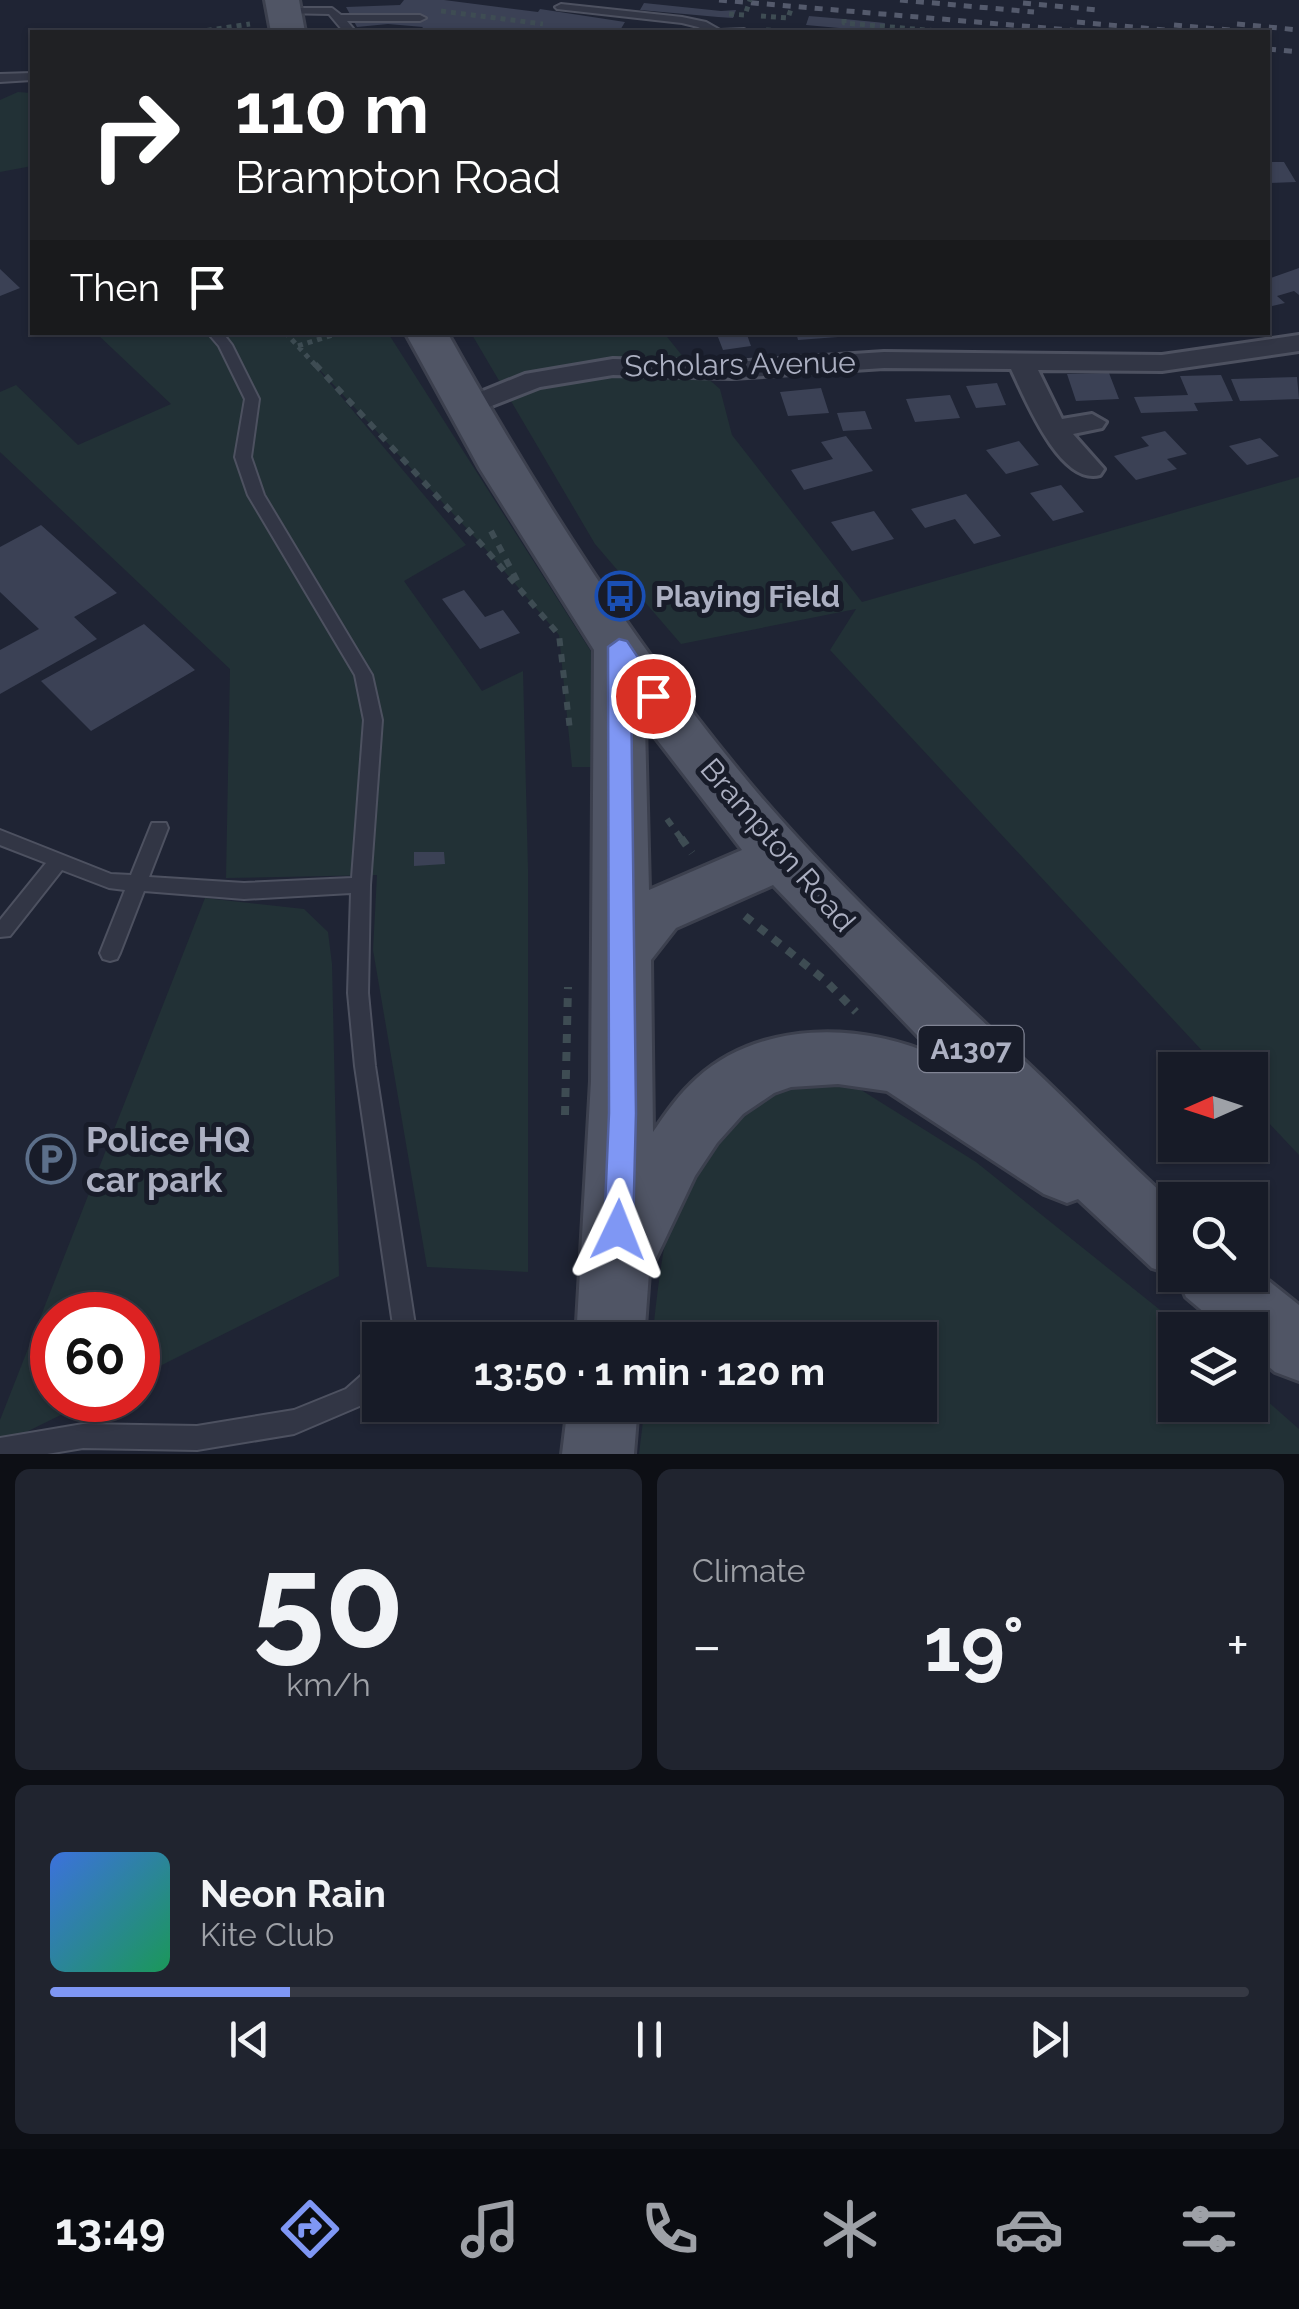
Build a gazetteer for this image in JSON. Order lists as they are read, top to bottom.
{
  "streets": {
    "main road": ["Brampton Road", "A1307"],
    "street": ["Scholars Avenue"]
  },
  "crossings": [
    ["Scholars Avenue", "Brampton Road"]
  ],
  "places": {
    "bus stop": ["Playing Field"],
    "parking": ["Police HQ car park"]
  },
  "north": "left",
  "page": {
    "turn": ["110 m", "Brampton Road"],
    "then": "Then",
    "limit": "60",
    "trip": "13:50 · 1 min · 120 m",
    "tile": [
      ["50", "km/h"],
      "Climate"
    ],
    "heat": ["−", "19°", "+"],
    "song": ["Neon Rain", "Kite Club"],
    "tabs": "13:49"
  }
}
